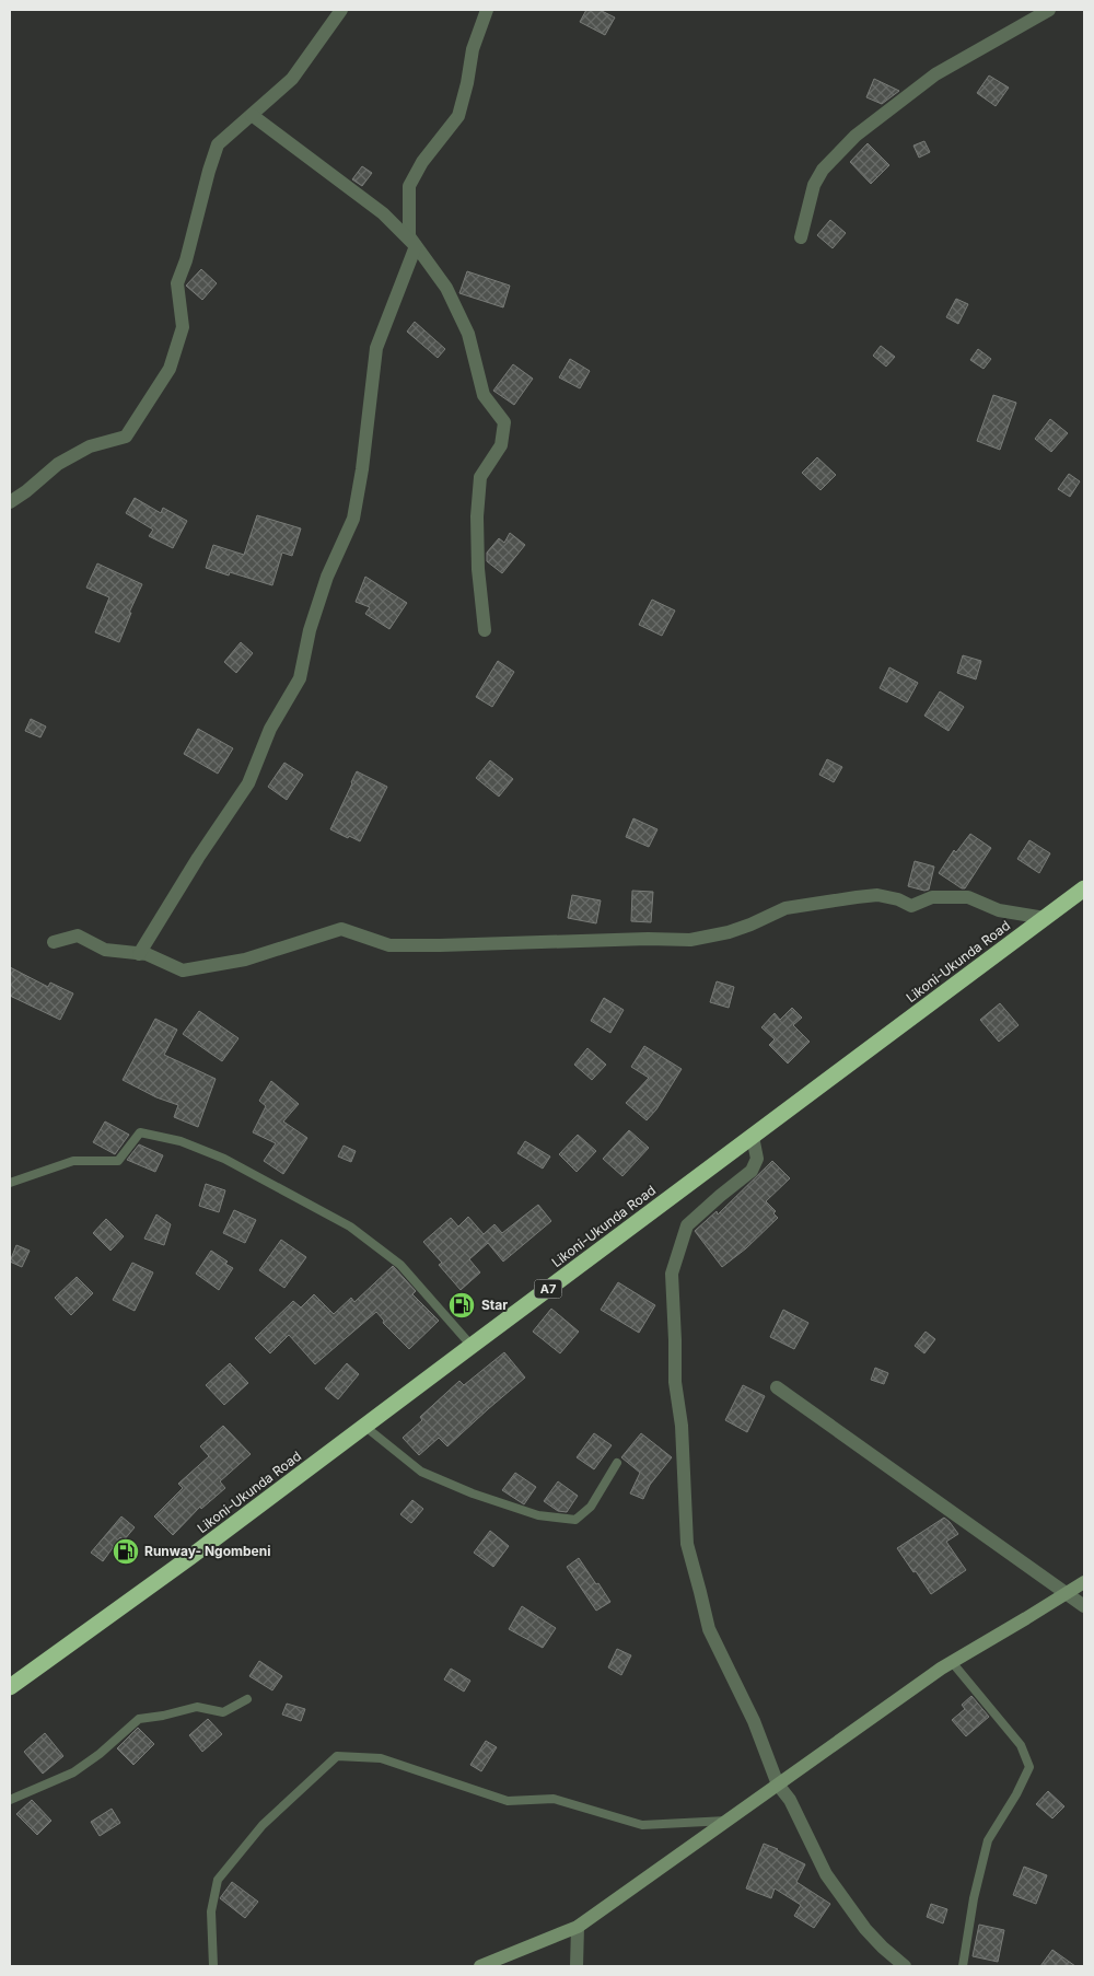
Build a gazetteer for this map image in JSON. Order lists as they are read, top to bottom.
{
  "streets": {
    "highway": ["Likoni-Ukunda Road", "A7"]
  },
  "places": {
    "fuel station": ["Star", "Runway- Ngombeni"]
  }
}
